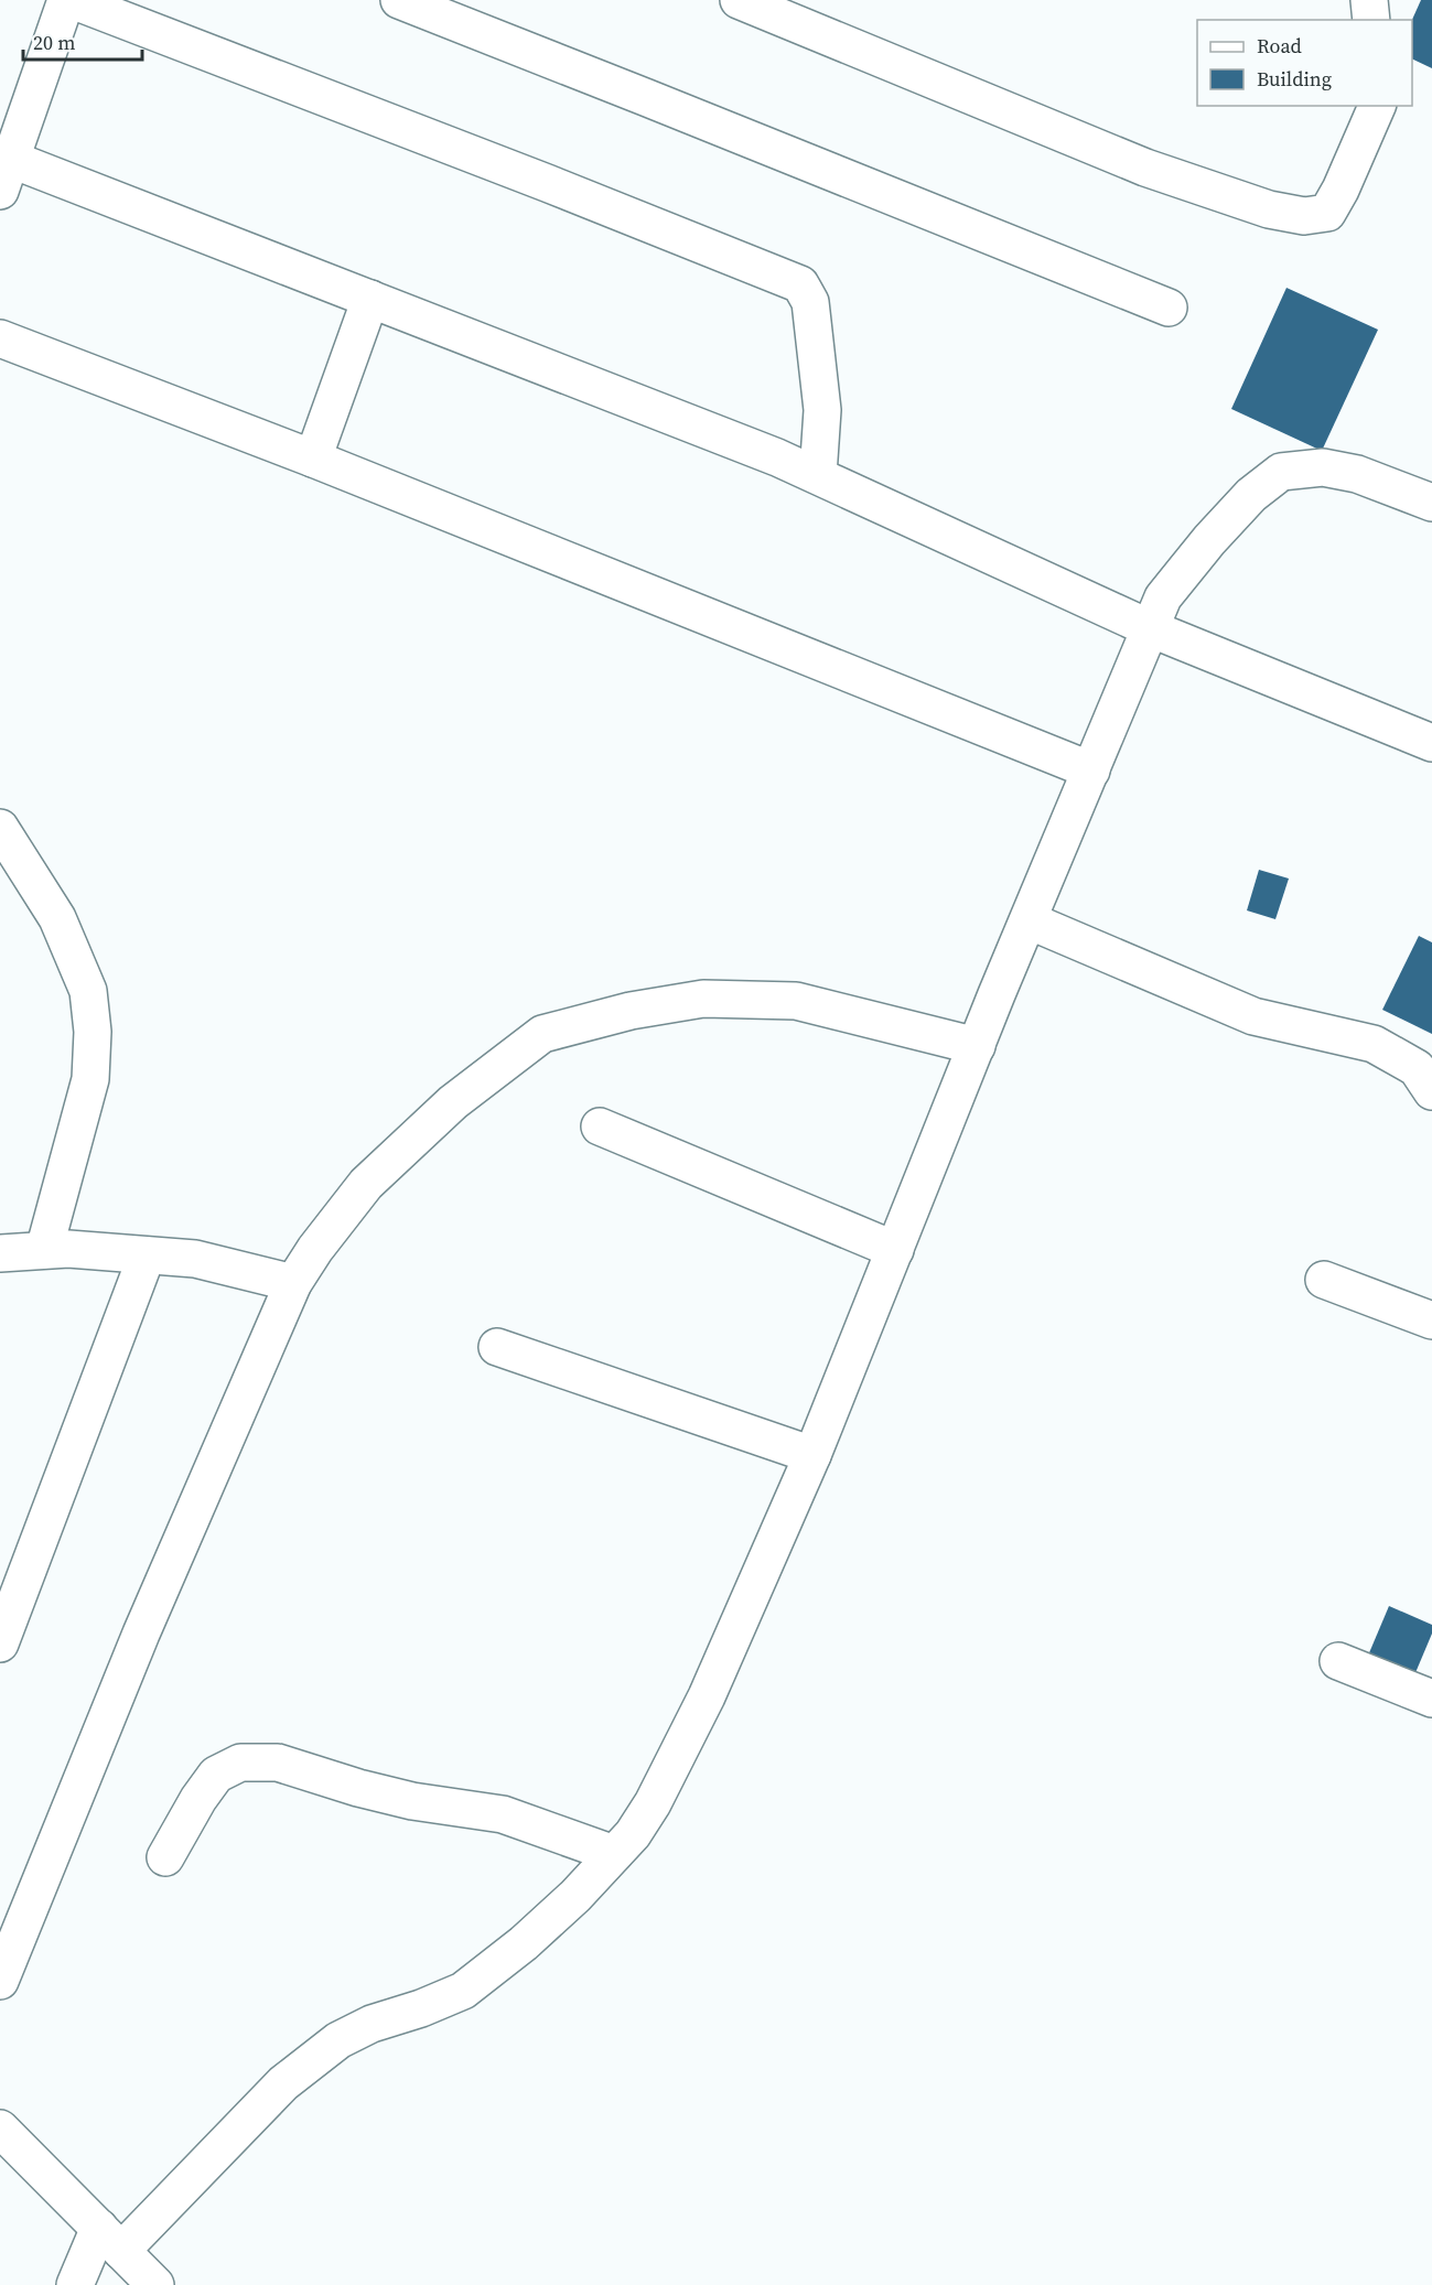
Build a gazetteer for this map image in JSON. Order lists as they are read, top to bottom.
{
  "legend": ["Road", "Building"],
  "scale_bar": "20 m"
}
